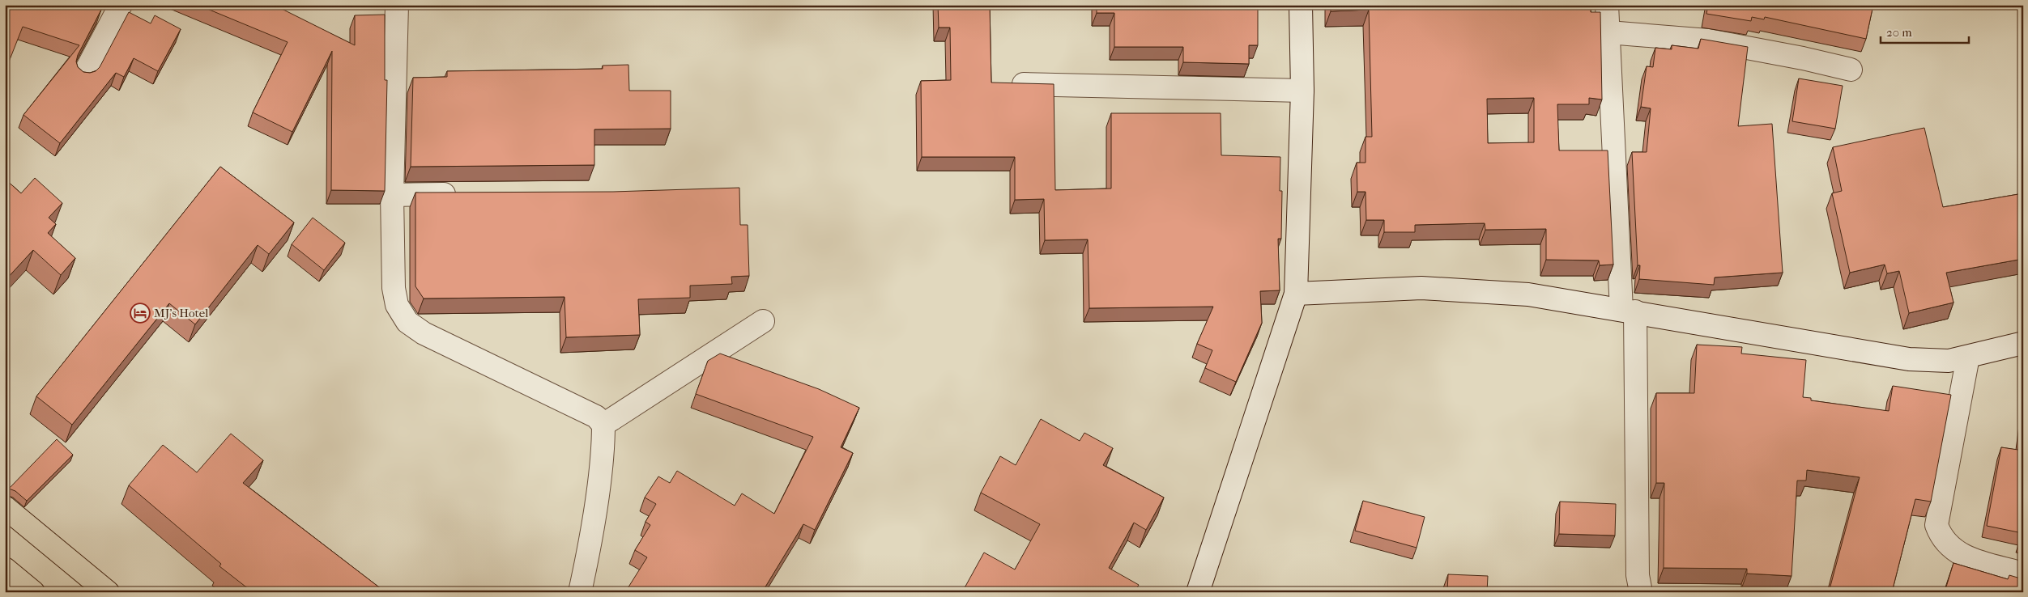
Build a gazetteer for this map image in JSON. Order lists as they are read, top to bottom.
{
  "places": {
    "hotel": ["MJ's Hotel"]
  },
  "scale_bar": "20 m"
}
